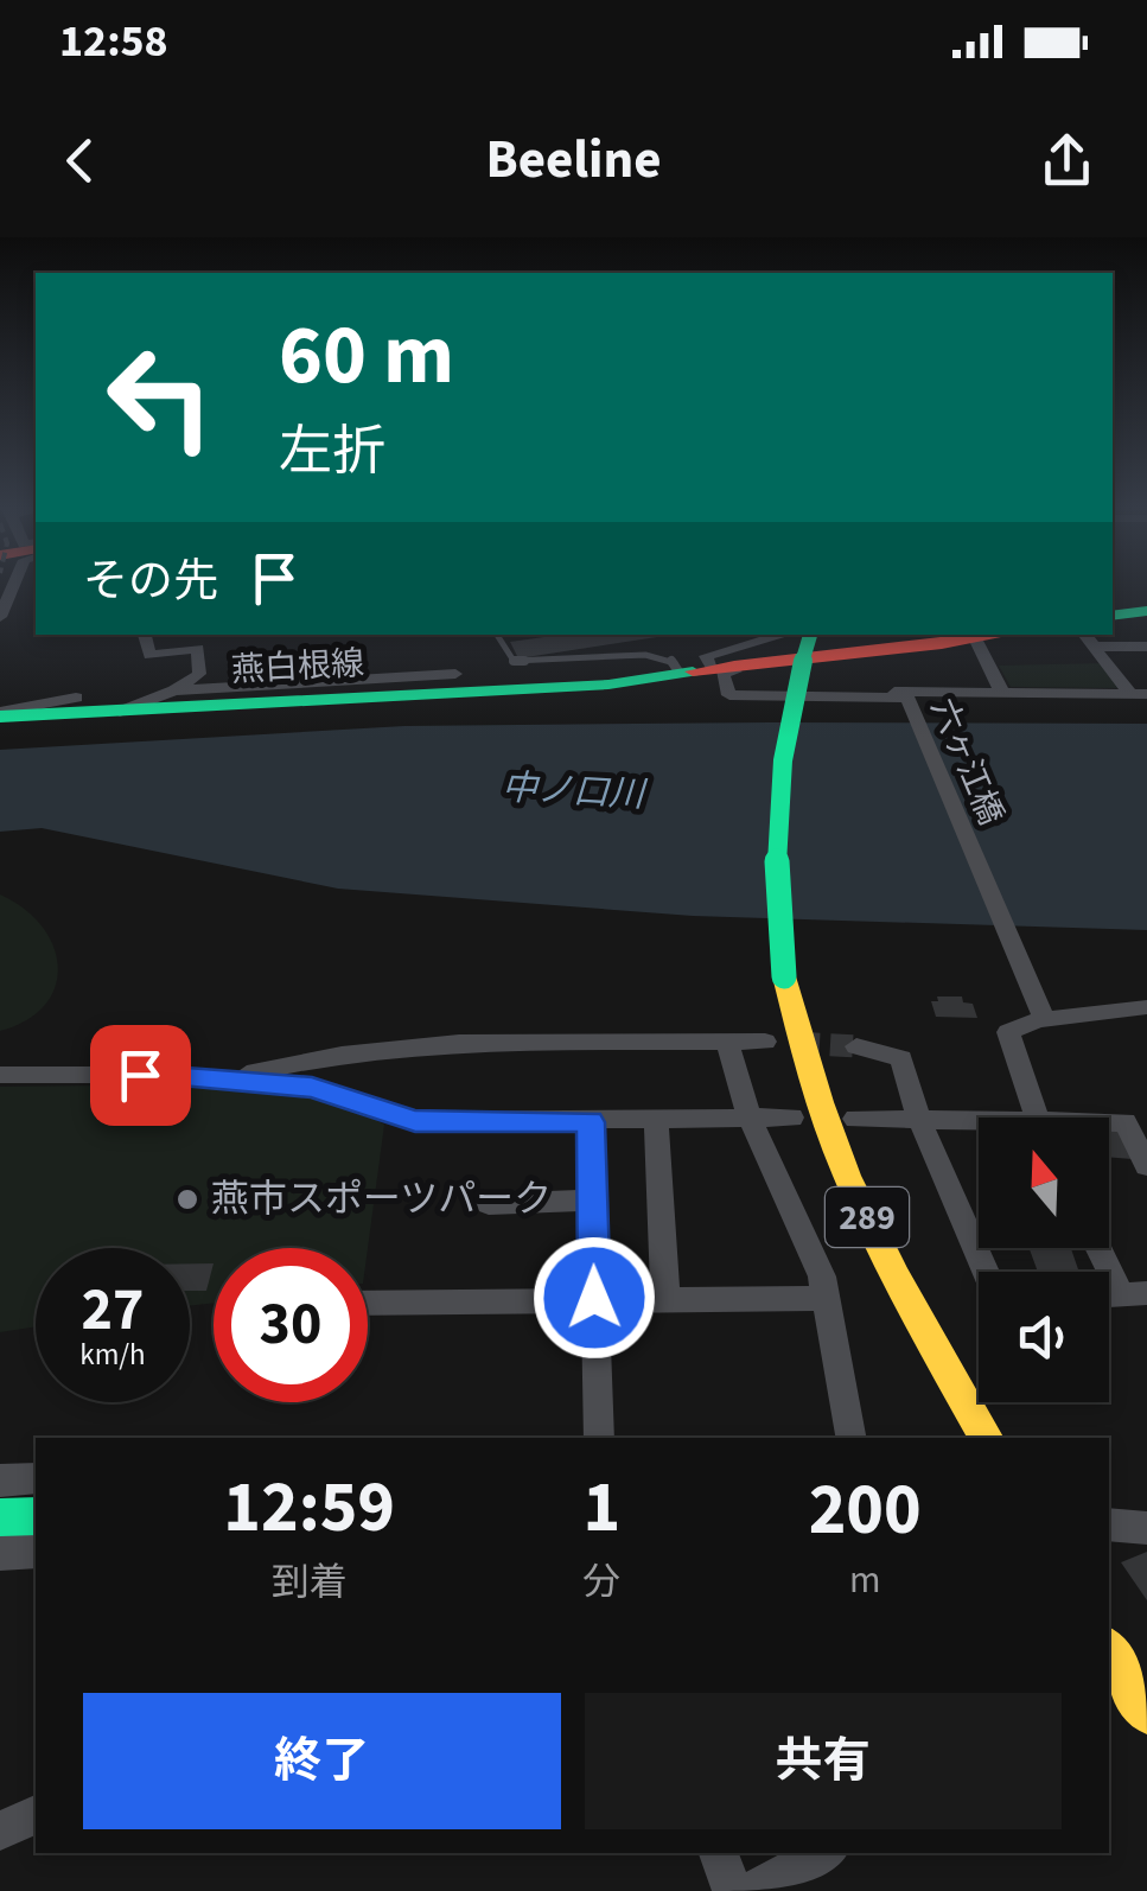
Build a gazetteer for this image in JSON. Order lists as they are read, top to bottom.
{
  "streets": {
    "main road": ["燕白根線", "289"],
    "street": ["六ヶ江橋"]
  },
  "crossings": [
    ["燕白根線", "六ヶ江橋"]
  ],
  "water": ["中ノ口川"],
  "places": ["燕市スポーツパーク"],
  "north": "top",
  "page": {
    "status": "12:58",
    "header": "Beeline",
    "turn": ["60 m", "左折"],
    "then": "その先",
    "speed": "27 km/h",
    "limit": "30",
    "eta": [
      "12:59",
      "到着",
      "1",
      "分",
      "200",
      "m"
    ],
    "buttons": ["終了", "共有"]
  }
}
